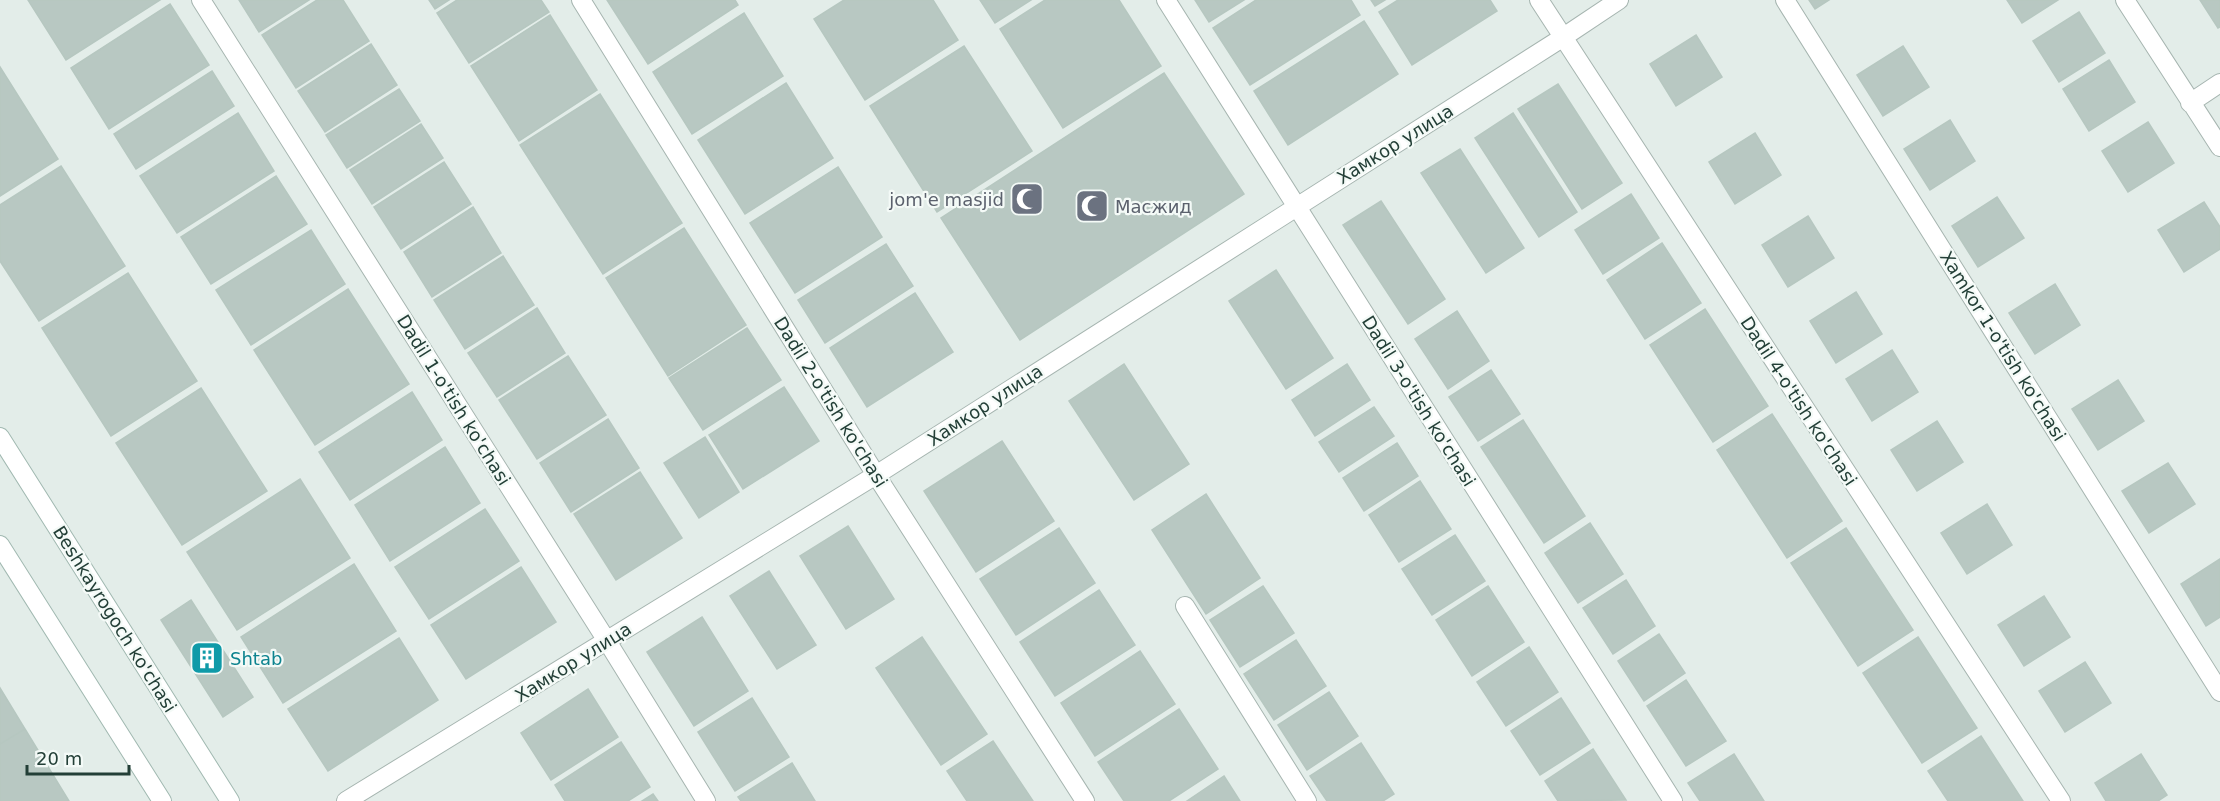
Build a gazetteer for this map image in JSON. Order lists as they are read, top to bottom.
{
  "streets": {
    "street": [
      "Хамкор улица",
      "Xamkor 1-o'tish ko'chasi",
      "Dadil 1-o'tish ko'chasi",
      "Dadil 3-o'tish ko'chasi",
      "Dadil 4-o'tish ko'chasi",
      "Dadil 2-o'tish ko'chasi",
      "Beshkayrogoch ko'chasi"
    ]
  },
  "crossings": [
    ["Хамкор улица", "Dadil 1-o'tish ko'chasi"],
    ["Хамкор улица", "Dadil 3-o'tish ko'chasi"],
    ["Хамкор улица", "Dadil 4-o'tish ko'chasi"],
    ["Хамкор улица", "Dadil 2-o'tish ko'chasi"]
  ],
  "places": {
    "mosque": ["jom'e masjid", "Масжид"],
    "building": ["Shtab"]
  },
  "scale_bar": "20 m"
}
